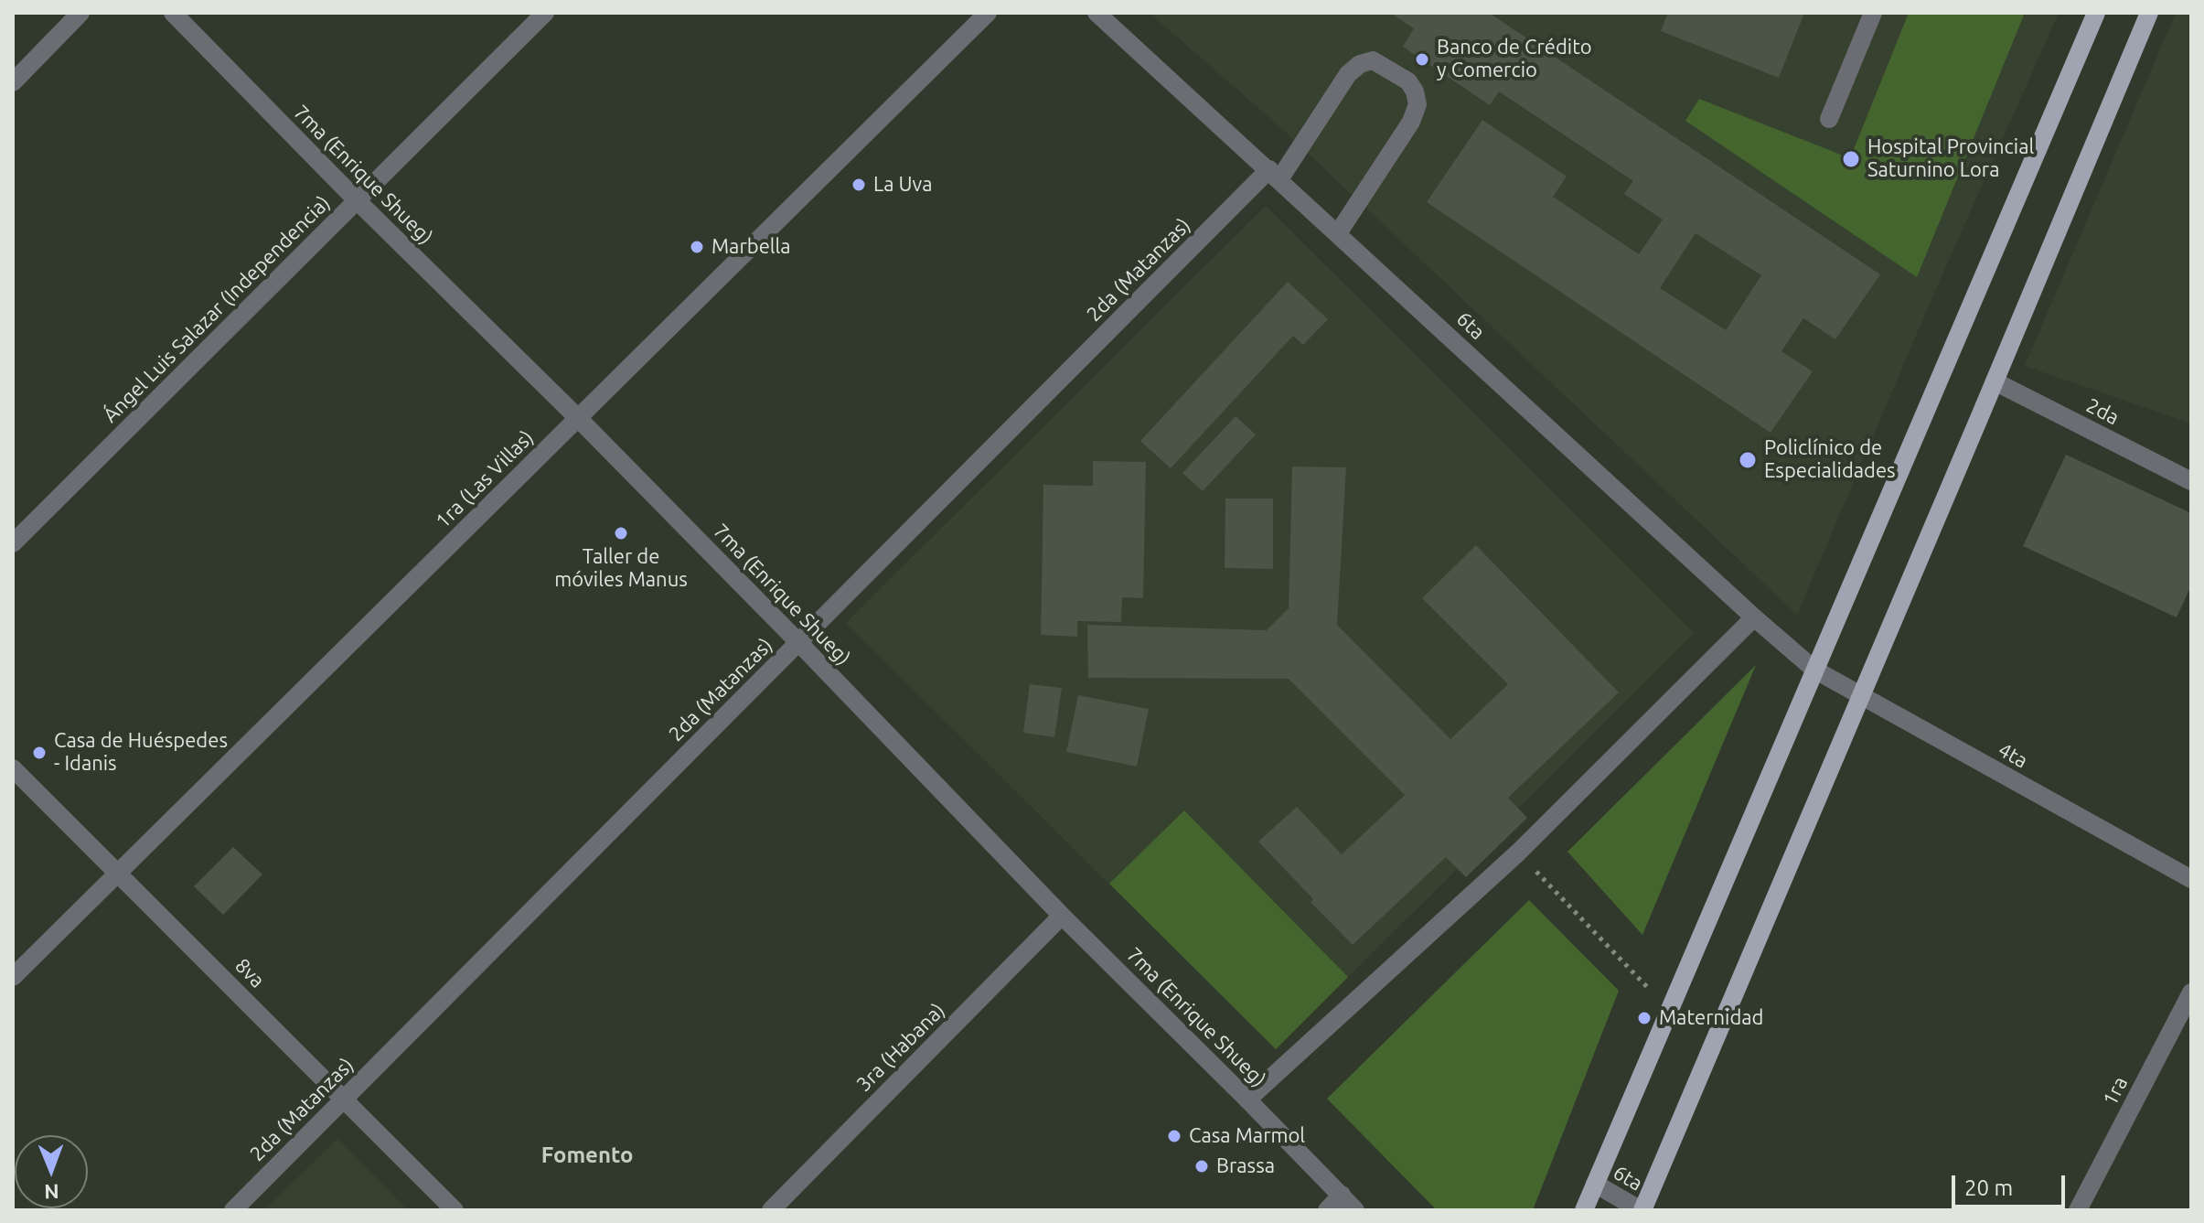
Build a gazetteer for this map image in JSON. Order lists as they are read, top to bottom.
{
  "streets": {
    "street": [
      "7ma (Enrique Shueg)",
      "2da (Matanzas)",
      "Ángel Luis Salazar (Independencia)",
      "6ta",
      "2da",
      "1ra (Las Villas)",
      "4ta",
      "8va",
      "3ra (Habana)",
      "1ra"
    ]
  },
  "crossings": [
    ["7ma (Enrique Shueg)", "2da (Matanzas)"],
    ["7ma (Enrique Shueg)", "Ángel Luis Salazar (Independencia)"],
    ["7ma (Enrique Shueg)", "1ra (Las Villas)"],
    ["7ma (Enrique Shueg)", "3ra (Habana)"],
    ["2da (Matanzas)", "6ta"],
    ["2da (Matanzas)", "8va"],
    ["6ta", "4ta"],
    ["1ra (Las Villas)", "8va"]
  ],
  "districts": ["Fomento"],
  "places": [
    "Banco de Crédito y Comercio",
    "Hospital Provincial Saturnino Lora",
    "La Uva",
    "Marbella",
    "Policlínico de Especialidades",
    "Taller de móviles Manus",
    "Casa de Huéspedes - Idanis",
    "Maternidad",
    "Casa Marmol",
    "Brassa"
  ],
  "scale_bar": "20 m",
  "north": "bottom"
}
